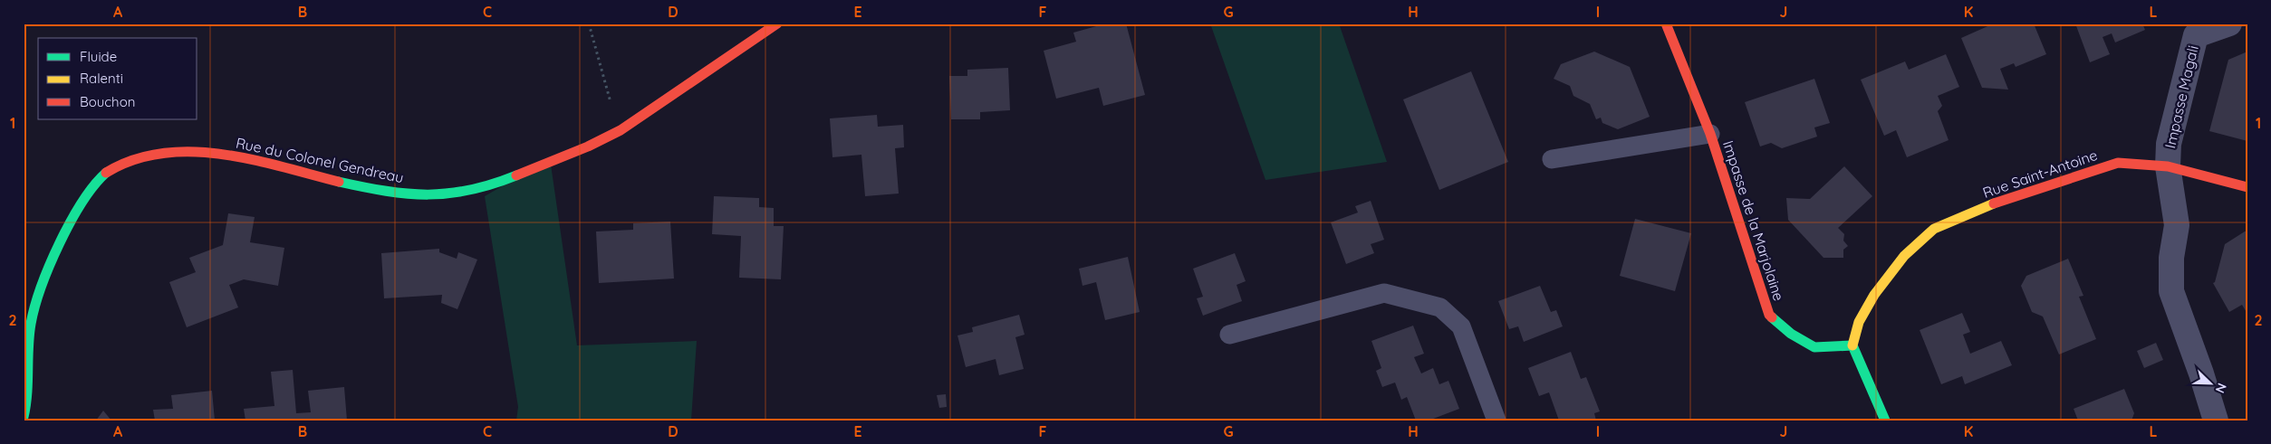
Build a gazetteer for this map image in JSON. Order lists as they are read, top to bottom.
{
  "streets": {
    "street": [
      "Impasse Magali",
      "Rue du Colonel Gendreau",
      "Rue Saint-Antoine",
      "Impasse de la Marjolaine"
    ]
  },
  "crossings": [
    ["Impasse Magali", "Rue Saint-Antoine"],
    ["Rue Saint-Antoine", "Impasse de la Marjolaine"]
  ],
  "legend": ["Fluide", "Ralenti", "Bouchon"],
  "north": "bottom right",
  "grid": {
    "columns": [
      "A",
      "B",
      "C",
      "D",
      "E",
      "F",
      "G",
      "H",
      "I",
      "J",
      "K",
      "L"
    ],
    "rows": ["1", "2"]
  }
}
